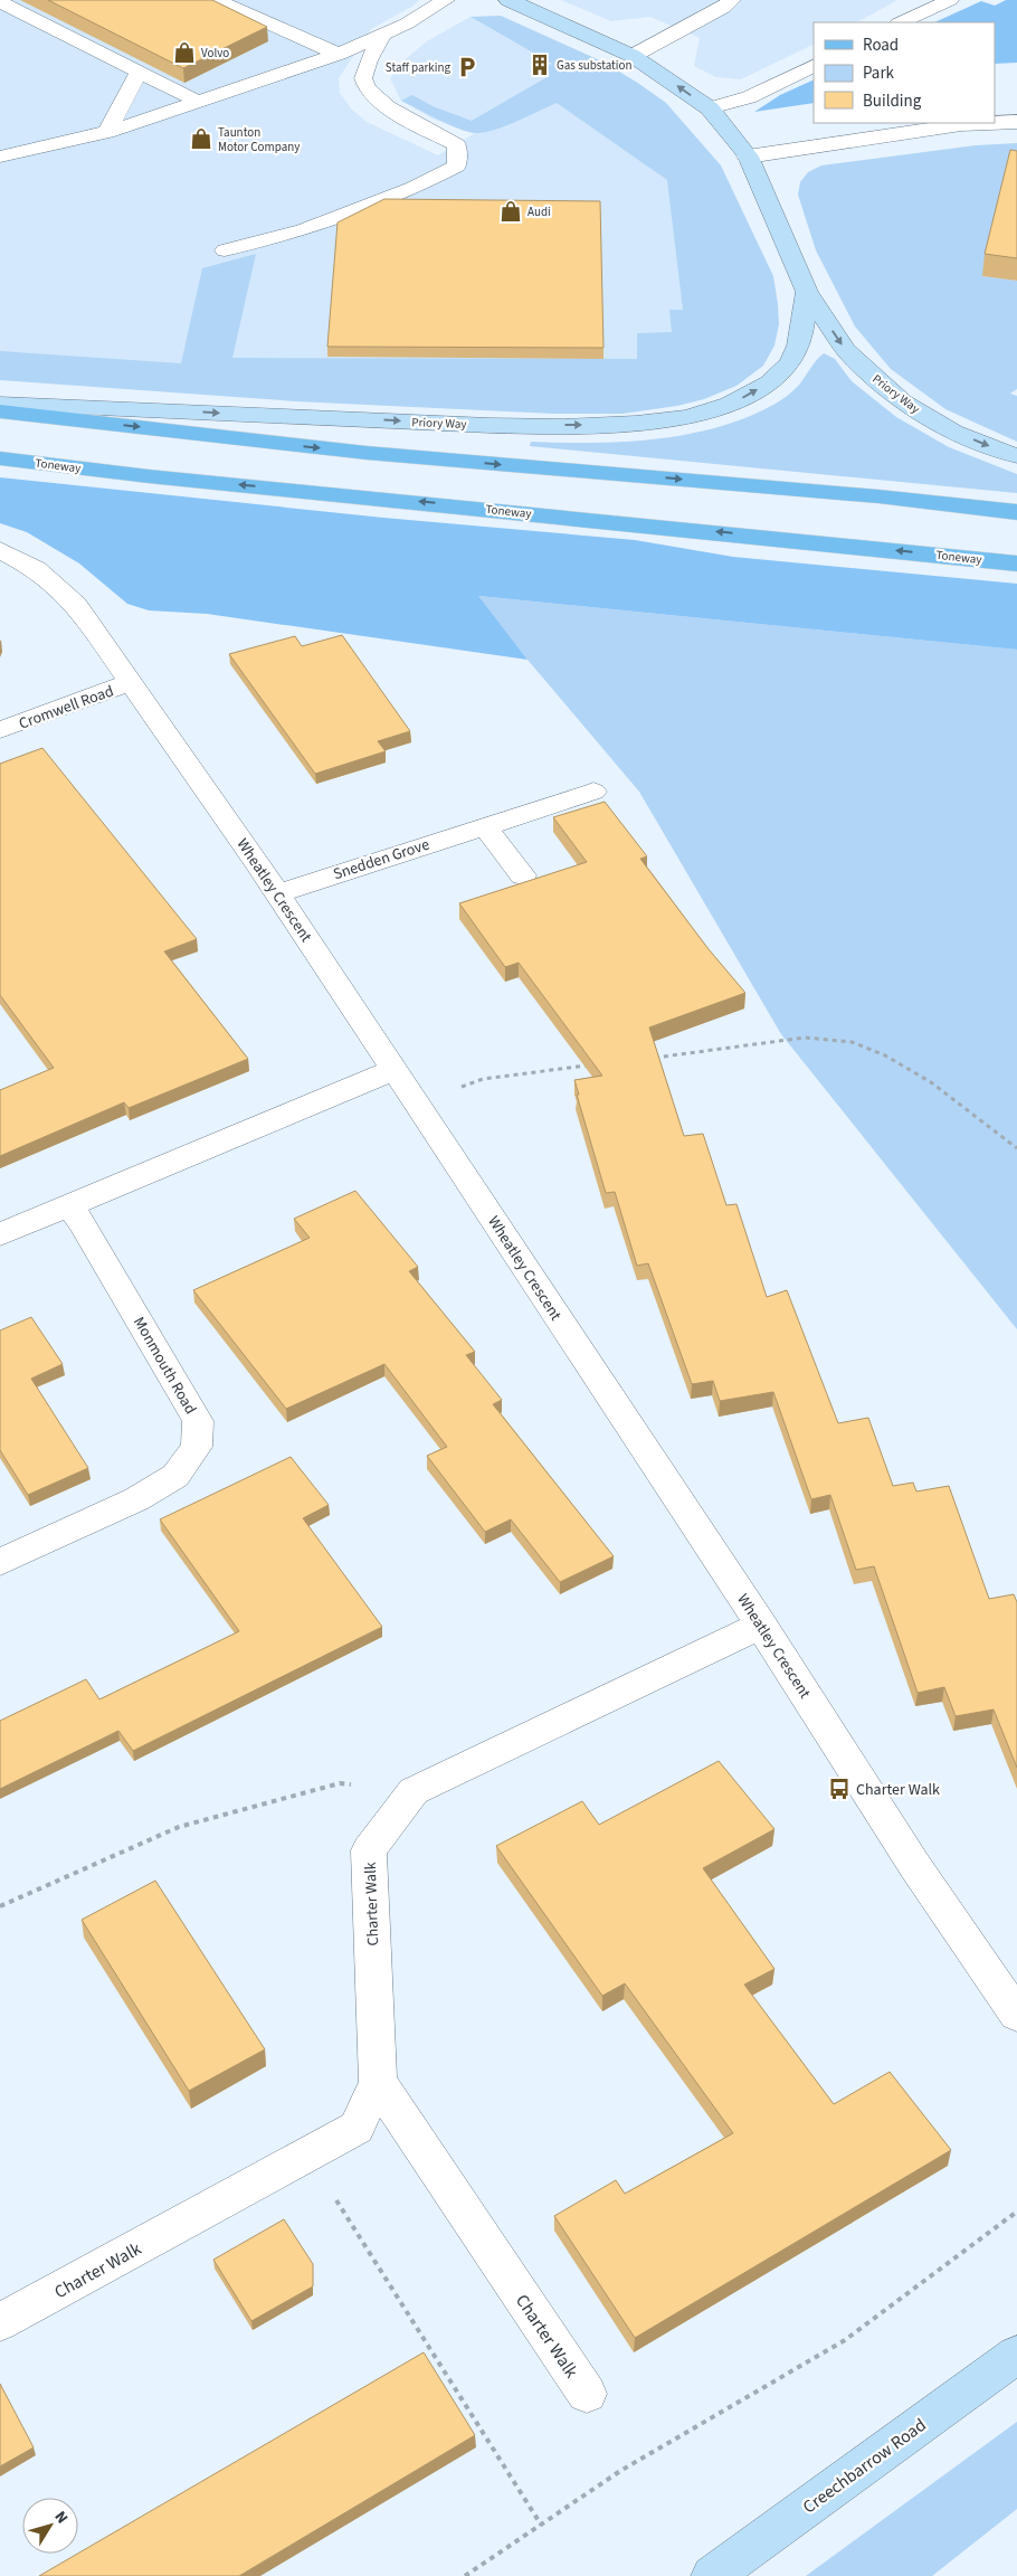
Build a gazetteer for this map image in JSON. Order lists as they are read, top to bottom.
{
  "streets": {
    "main road": ["Toneway"],
    "street": [
      "Priory Way",
      "Cromwell Road",
      "Snedden Grove",
      "Wheatley Crescent",
      "Monmouth Road",
      "Charter Walk",
      "Creechbarrow Road"
    ]
  },
  "crossings": [
    ["Cromwell Road", "Wheatley Crescent"],
    ["Snedden Grove", "Wheatley Crescent"],
    ["Wheatley Crescent", "Charter Walk"]
  ],
  "places": {
    "shop": ["Volvo", "Taunton Motor Company", "Audi"],
    "building": ["Gas substation"],
    "parking": ["Staff parking"],
    "bus stop": ["Charter Walk"]
  },
  "legend": ["Road", "Park", "Building"],
  "north": "top right"
}
